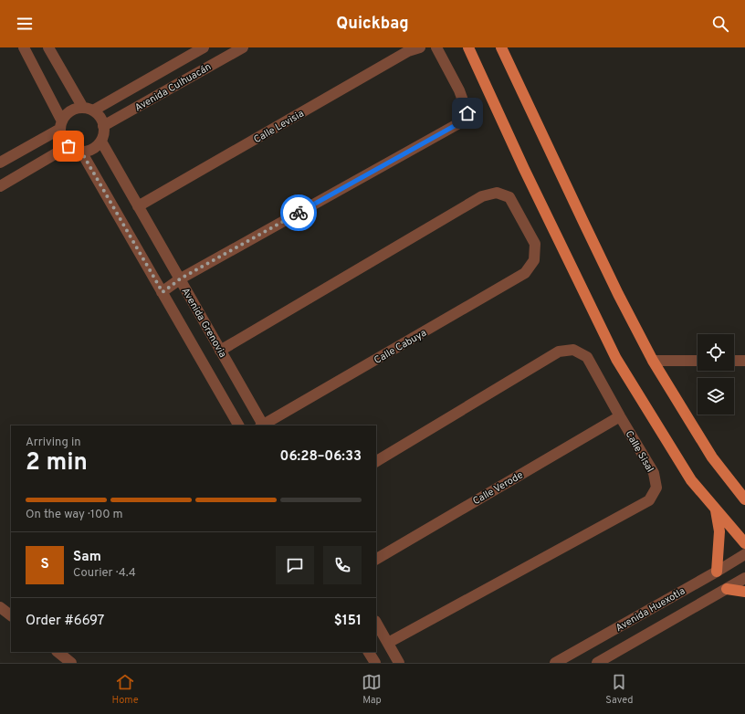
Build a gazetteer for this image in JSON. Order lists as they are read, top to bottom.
{
  "streets": {
    "street": [
      "Avenida Culhuacán",
      "Calle Levisia",
      "Avenida Grenovia",
      "Calle Cabuya",
      "Calle Sisal",
      "Calle Verode",
      "Avenida Huexotla"
    ]
  },
  "crossings": [
    ["Avenida Culhuacán", "Avenida Grenovia"],
    ["Calle Levisia", "Avenida Grenovia"],
    ["Avenida Grenovia", "Calle Cabuya"],
    ["Calle Sisal", "Calle Verode"]
  ],
  "page": {
    "header": "Quickbag",
    "heading": ["2 min", "Arriving in", "06:28–06:33"],
    "panel": [
      "Sam",
      "Courier · 4.4",
      "Order #6697",
      "$151"
    ],
    "bar": "On the way · 100 m",
    "round": "S",
    "tabs": ["Home", "Map", "Saved"]
  }
}
